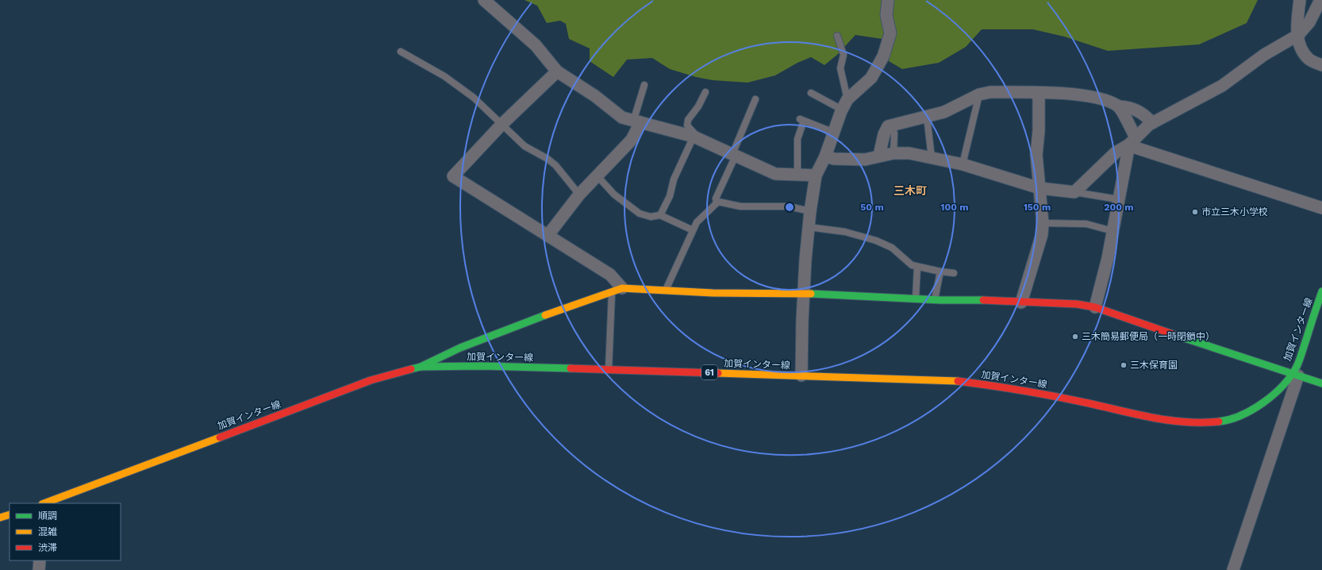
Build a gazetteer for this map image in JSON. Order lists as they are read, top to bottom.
{
  "streets": {
    "main road": ["加賀インター線", "61"]
  },
  "districts": ["三木町"],
  "places": ["市立三木小学校", "三木簡易郵便局（一時閉鎖中）", "三木保育園"],
  "legend": ["順調", "混雑", "渋滞"],
  "rings": [
    "50 m",
    "100 m",
    "150 m",
    "200 m"
  ]
}
